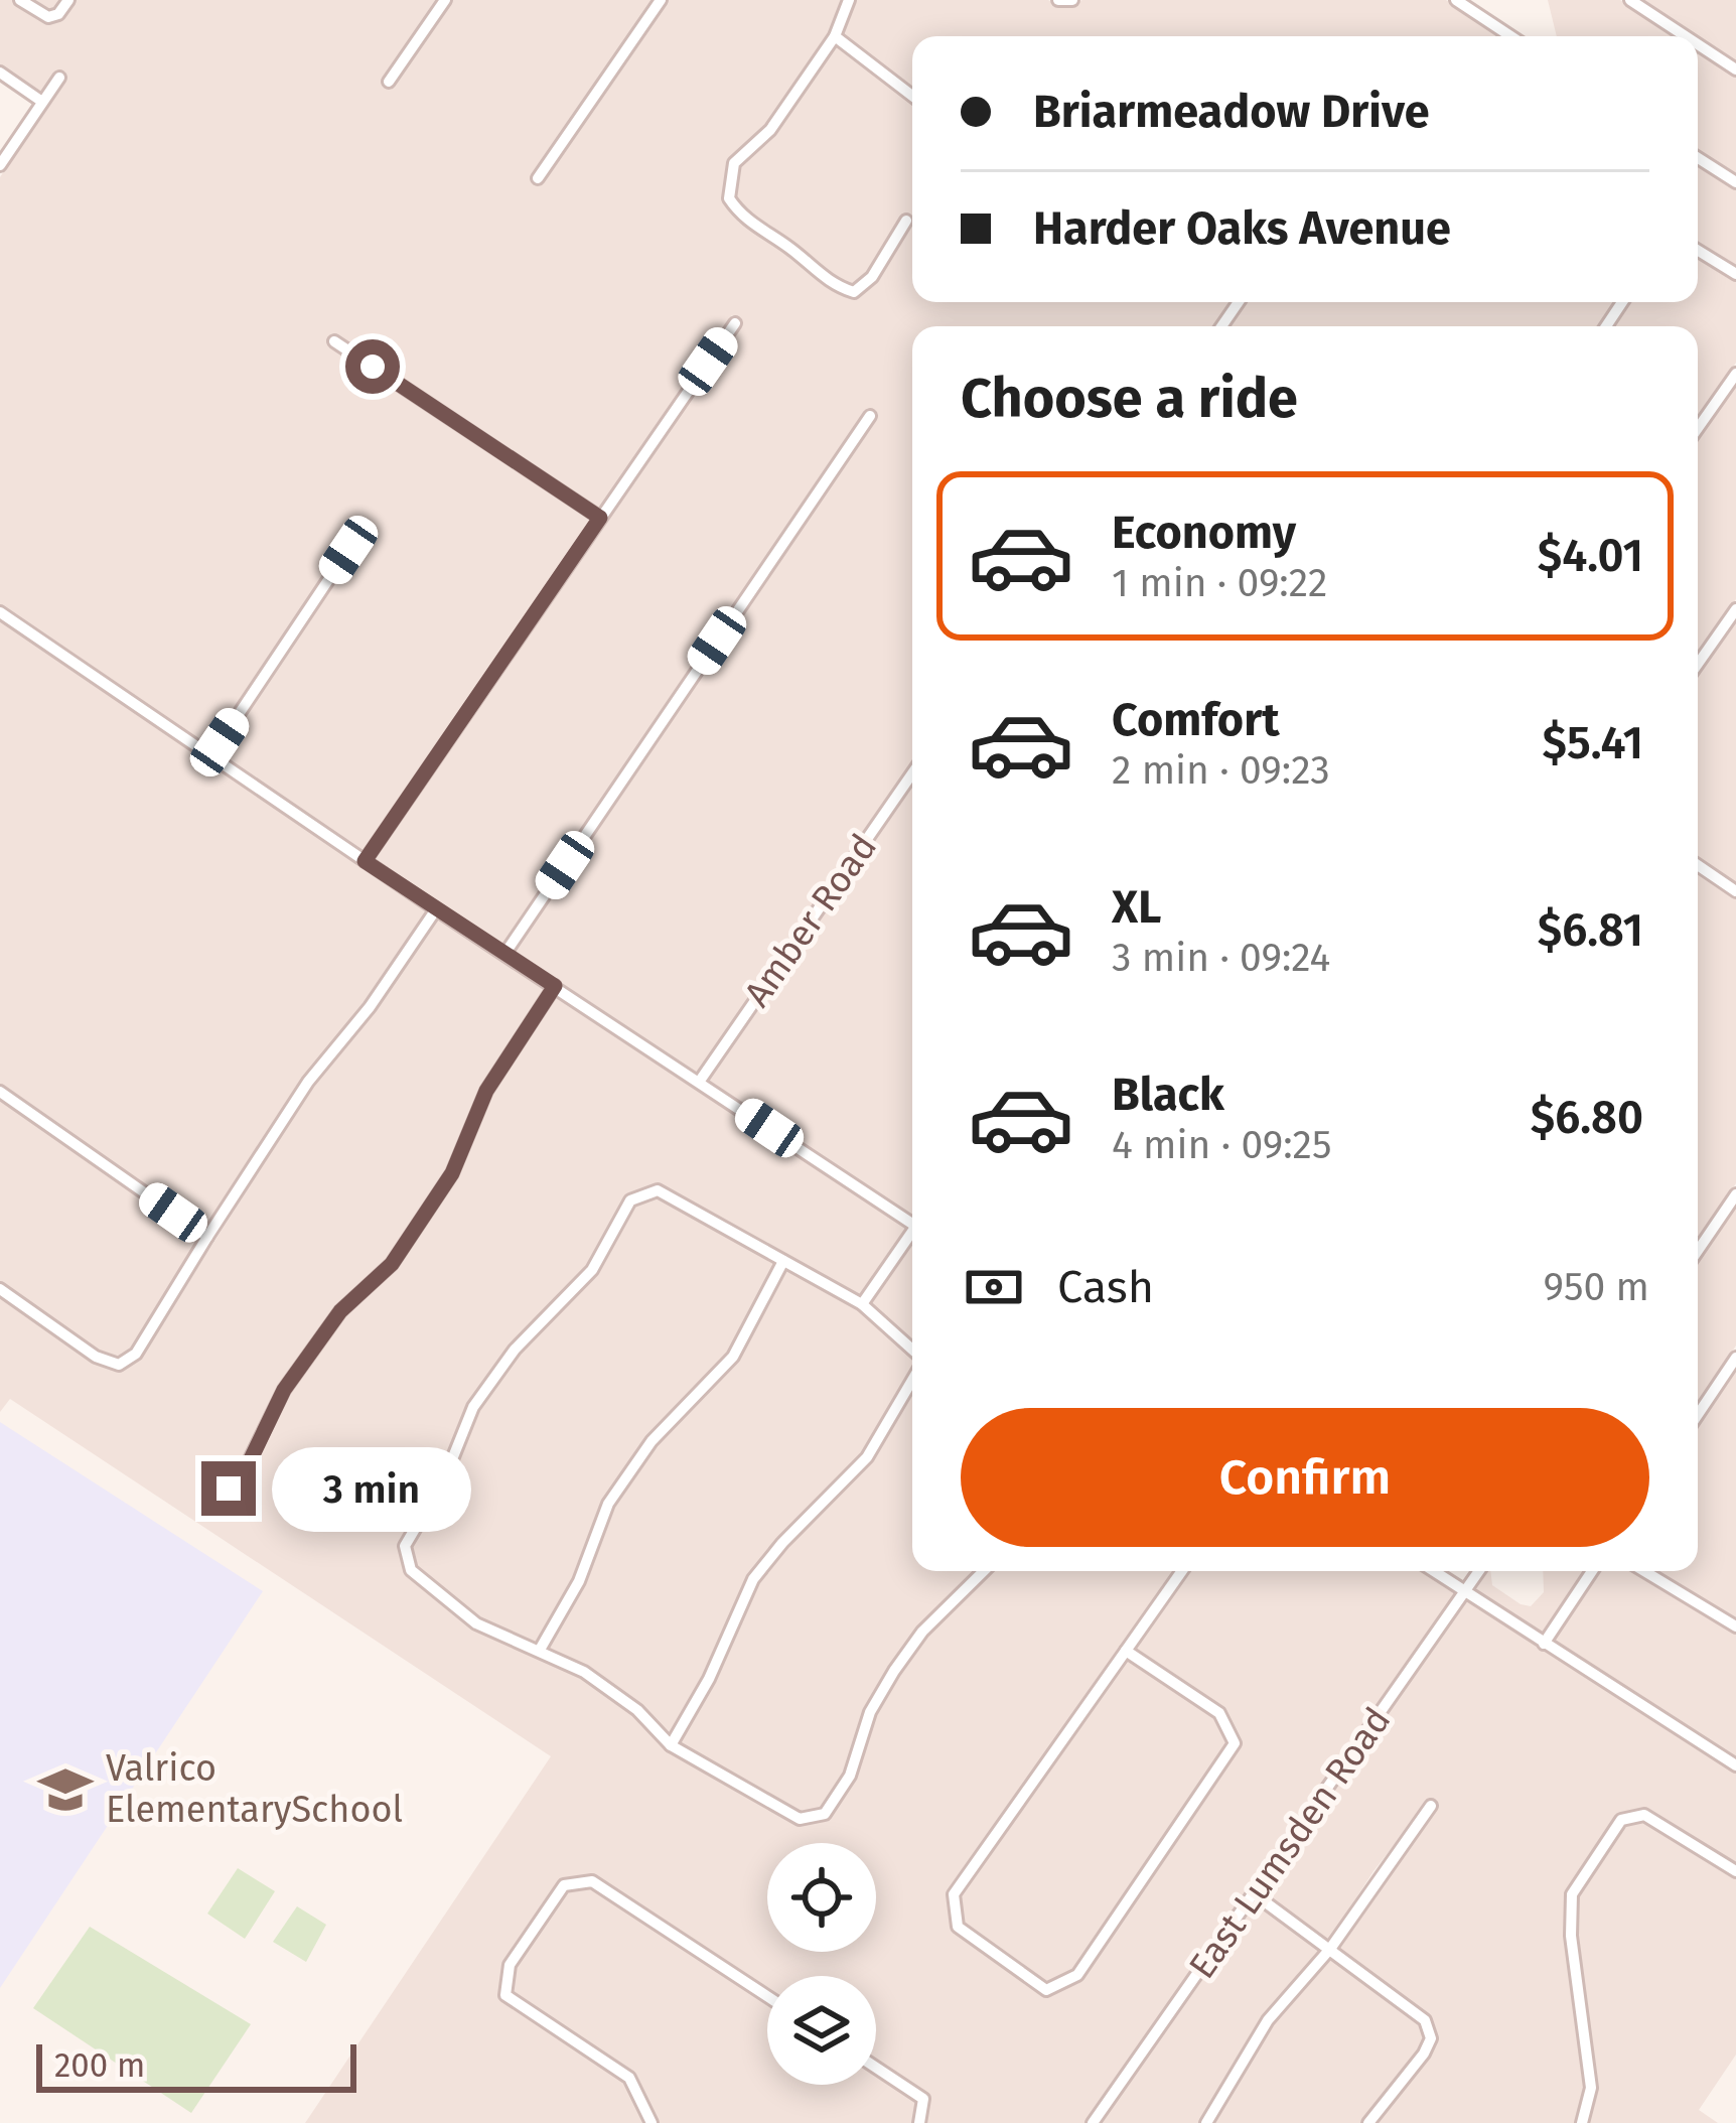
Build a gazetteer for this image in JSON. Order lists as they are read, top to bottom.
{
  "streets": {
    "street": ["Amber Road", "East Lumsden Road"]
  },
  "places": {
    "school or university": ["Valrico ElementarySchool"]
  },
  "scale_bar": "200 m",
  "page": {
    "banner": ["Briarmeadow Drive", "Harder Oaks Avenue"],
    "heading": "Choose a ride",
    "list": [
      {
        "name": "Economy",
        "note": "1 min · 09:22",
        "value": "$4.01"
      },
      {
        "name": "Comfort",
        "note": "2 min · 09:23",
        "value": "$5.41"
      },
      {
        "name": "XL",
        "note": "3 min · 09:24",
        "value": "$6.81"
      },
      {
        "name": "Black",
        "note": "4 min · 09:25",
        "value": "$6.80"
      }
    ],
    "pay": ["Cash", "950 m"],
    "buttons": "Confirm",
    "bubble": "3 min",
    "scale": "200 m"
  }
}
